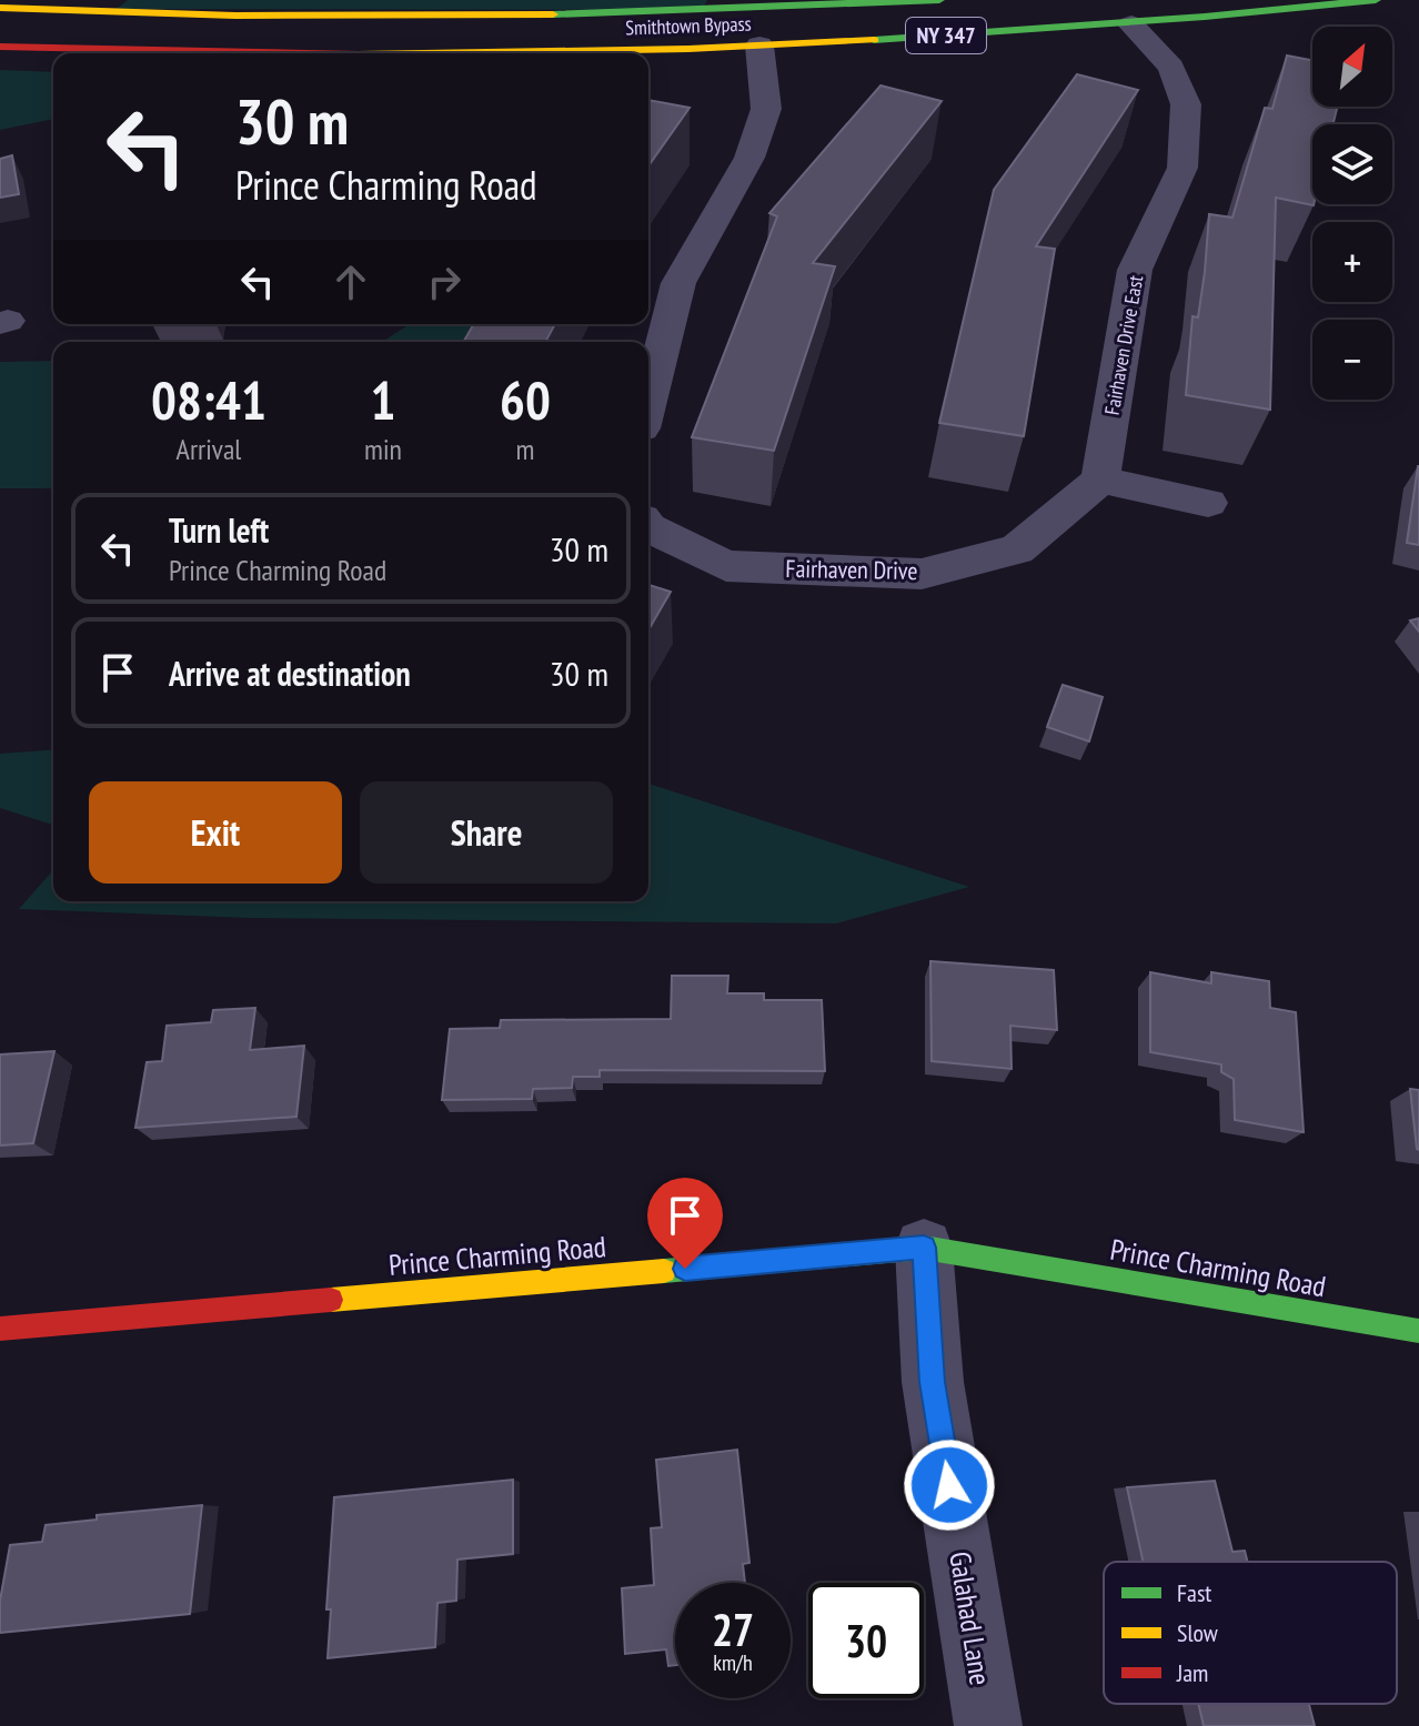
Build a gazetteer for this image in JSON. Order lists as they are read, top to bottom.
{
  "streets": {
    "main road": ["Smithtown Bypass", "NY 347", "Prince Charming Road"],
    "street": ["Fairhaven Drive East", "Fairhaven Drive", "Galahad Lane"]
  },
  "crossings": [
    ["Smithtown Bypass", "Fairhaven Drive East"],
    ["Fairhaven Drive East", "Fairhaven Drive"],
    ["Prince Charming Road", "Galahad Lane"]
  ],
  "legend": ["Fast", "Slow", "Jam"],
  "north": "top right",
  "page": {
    "map_buttons": ["+", "−"],
    "turn": ["30 m", "Prince Charming Road"],
    "eta": [
      "08:41",
      "Arrival",
      "1",
      "min",
      "60",
      "m"
    ],
    "list": [
      {
        "name": "Turn left",
        "note": "Prince Charming Road",
        "value": "30 m"
      },
      {
        "name": "Arrive at destination",
        "value": "30 m"
      }
    ],
    "buttons": ["Exit", "Share"],
    "speed": "27 km/h",
    "limit": "30"
  }
}
